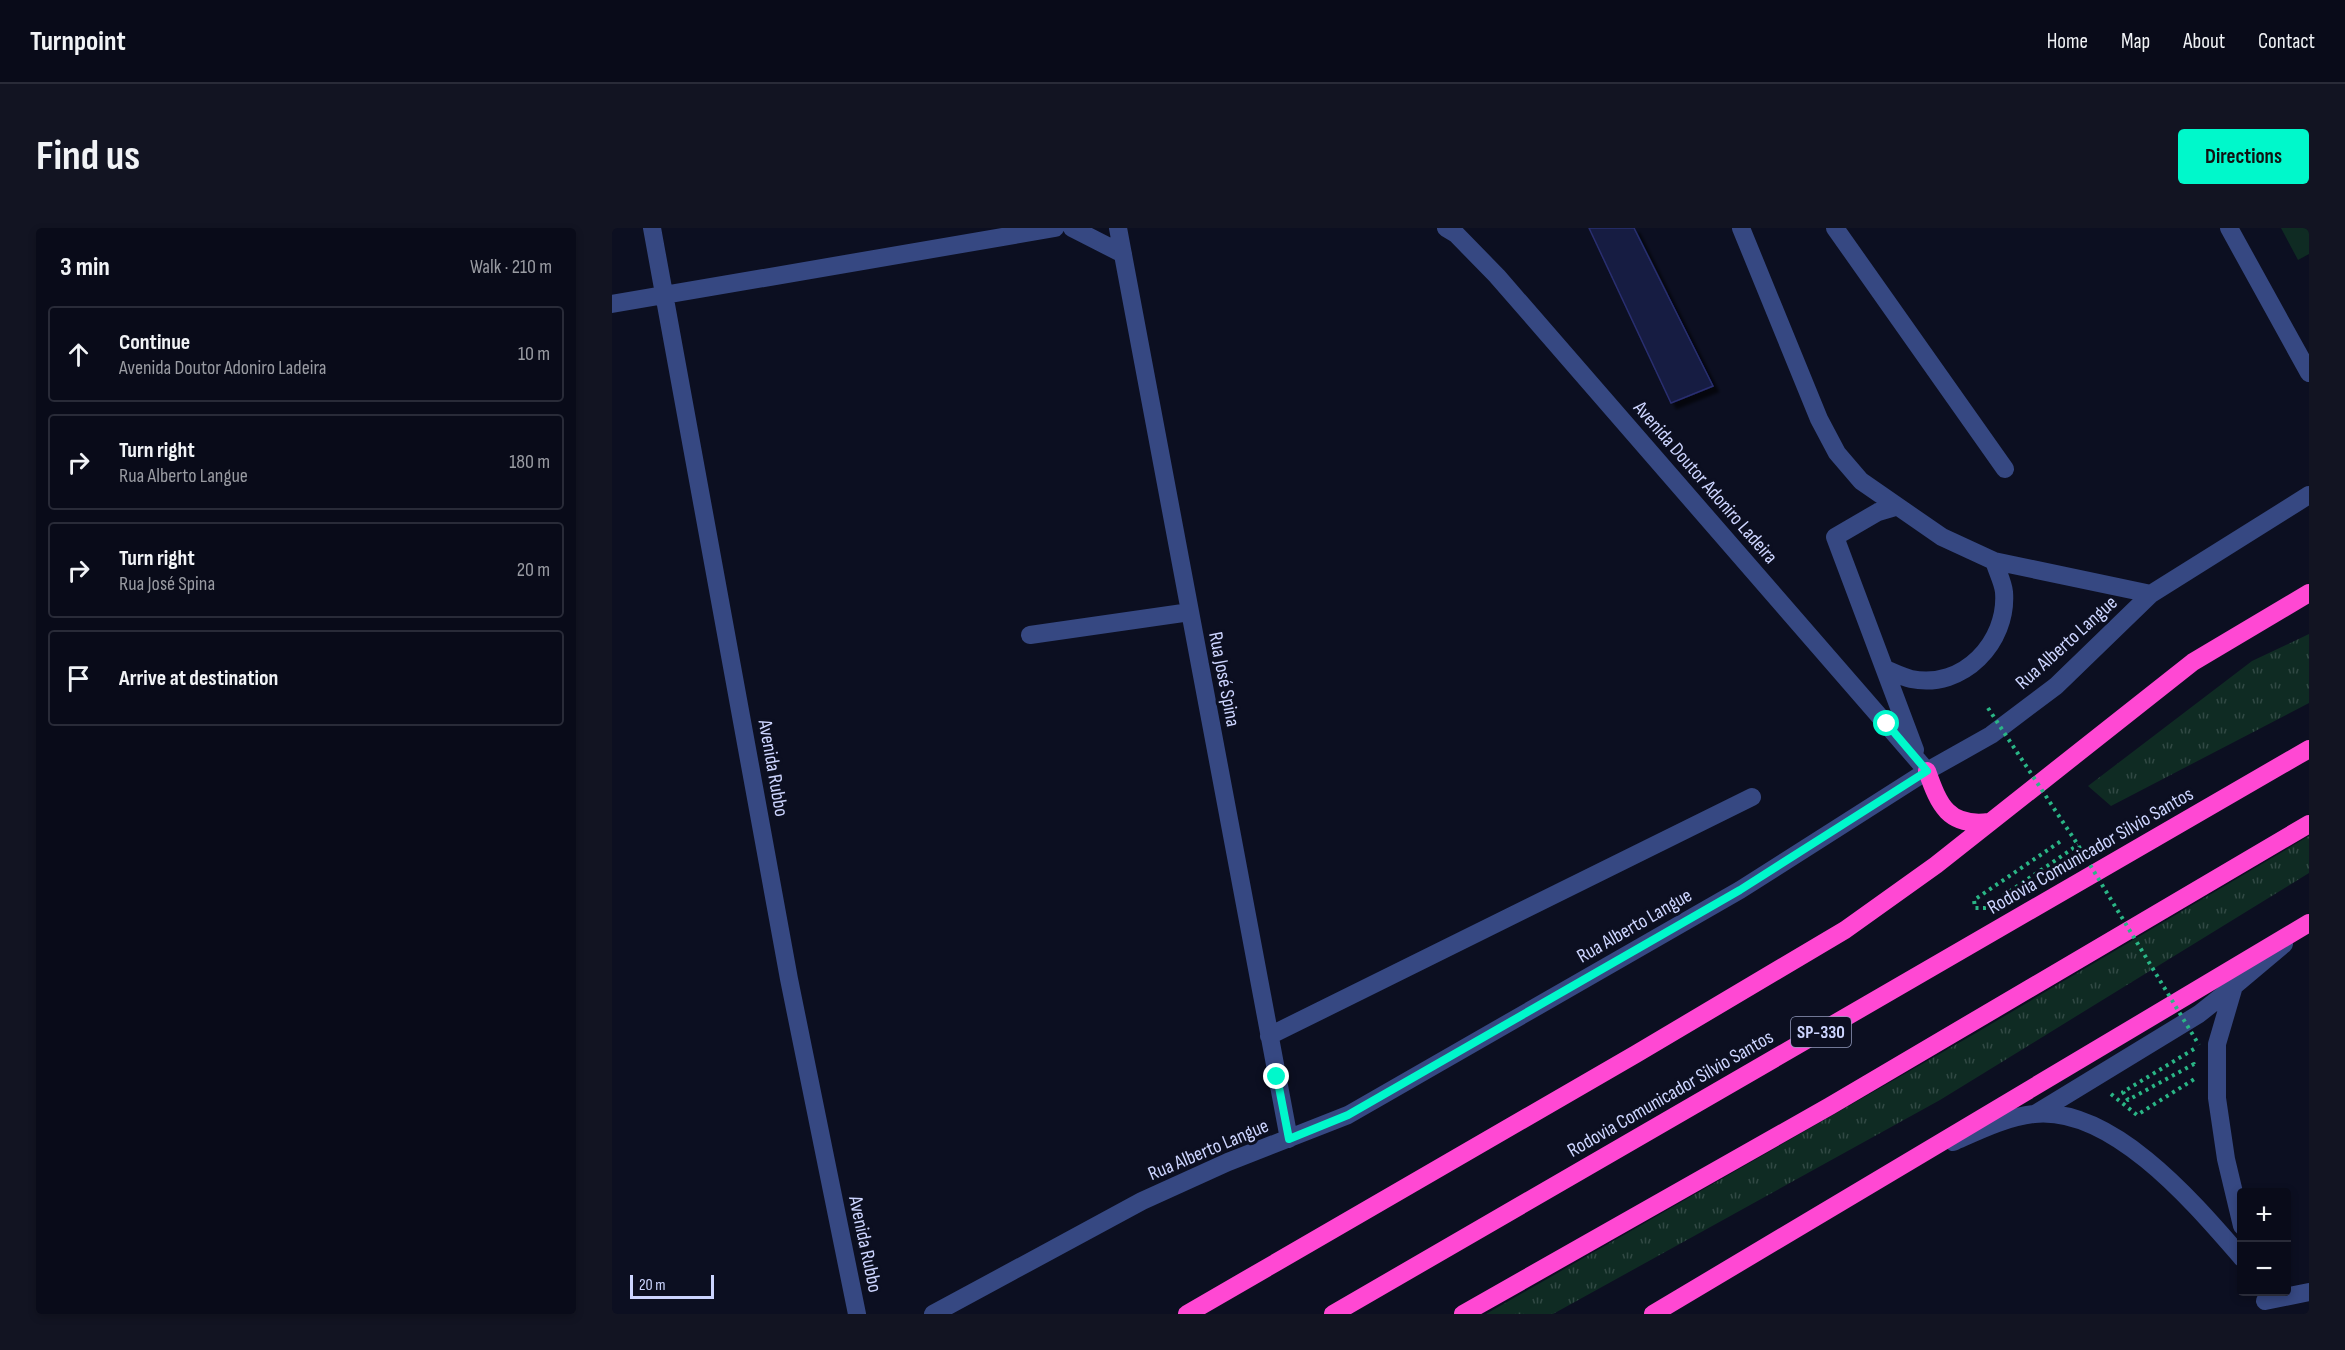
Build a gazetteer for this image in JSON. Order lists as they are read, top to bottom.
{
  "streets": {
    "highway": ["Rodovia Comunicador Silvio Santos", "SP-330"],
    "street": [
      "Avenida Doutor Adoniro Ladeira",
      "Rua Alberto Langue",
      "Rua José Spina",
      "Avenida Rubbo"
    ]
  },
  "crossings": [
    ["Avenida Doutor Adoniro Ladeira", "Rua Alberto Langue"],
    ["Rua Alberto Langue", "Rua José Spina"]
  ],
  "scale_bar": "20 m",
  "page": {
    "header": "Turnpoint",
    "nav": [
      "Home",
      "Map",
      "About",
      "Contact"
    ],
    "buttons": "Directions",
    "title": "Find us",
    "heading": ["3 min", "Walk · 210 m"],
    "list": [
      ["Continue", "Avenida Doutor Adoniro Ladeira", "10 m"],
      ["Turn right", "Rua Alberto Langue", "180 m"],
      ["Turn right", "Rua José Spina", "20 m"],
      "Arrive at destination"
    ],
    "map_buttons": ["+", "−"],
    "scale": "20 m"
  }
}
